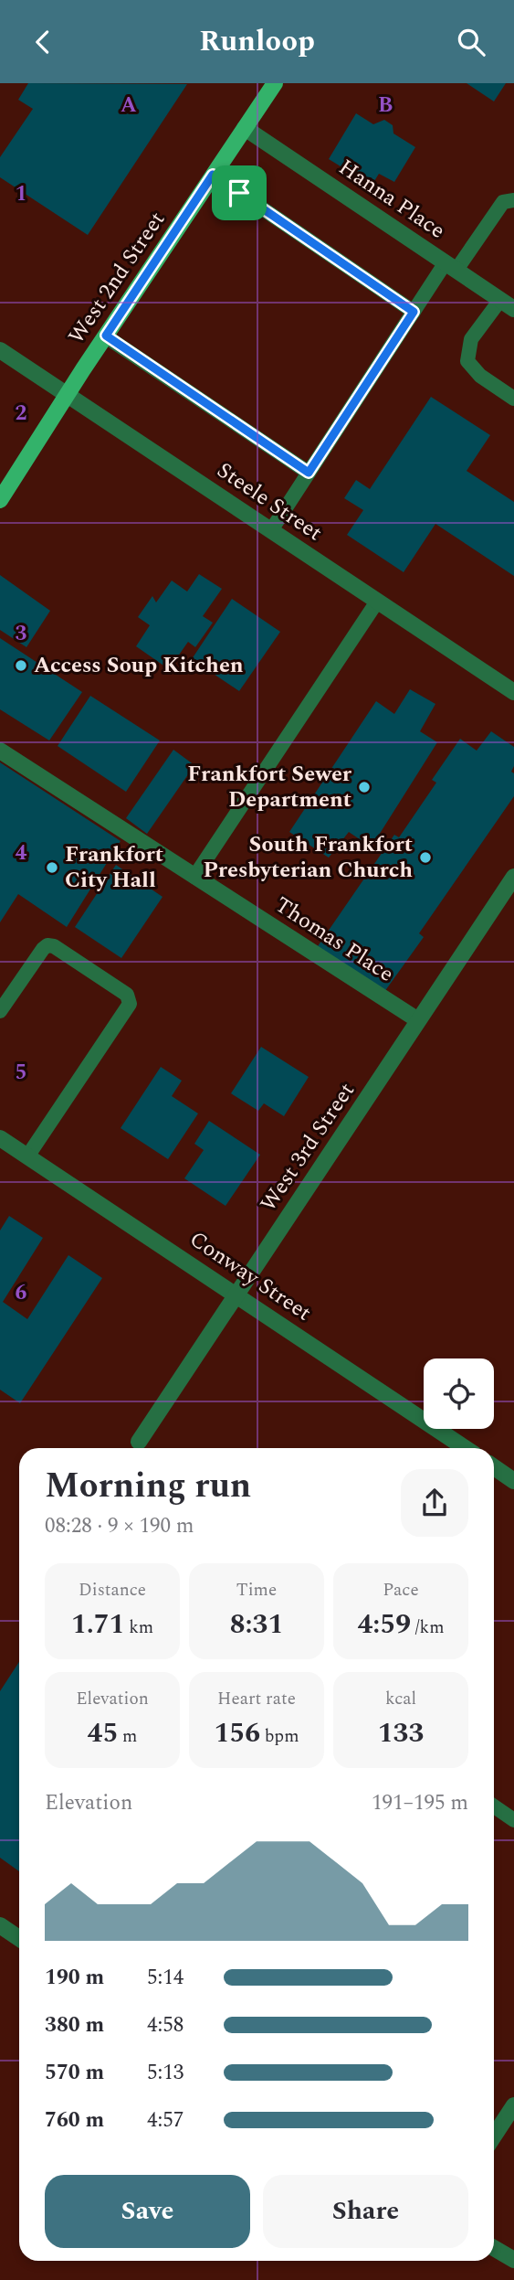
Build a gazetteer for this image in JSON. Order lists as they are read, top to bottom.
{
  "streets": {
    "main road": ["West 2nd Street"],
    "street": [
      "Hanna Place",
      "Steele Street",
      "Thomas Place",
      "West 3rd Street",
      "Conway Street"
    ]
  },
  "crossings": [
    ["Hanna Place", "West 2nd Street"],
    ["West 2nd Street", "Steele Street"],
    ["Thomas Place", "West 3rd Street"],
    ["West 3rd Street", "Conway Street"]
  ],
  "places": [
    "Access Soup Kitchen",
    "Frankfort Sewer Department",
    "South Frankfort Presbyterian Church",
    "Frankfort City Hall"
  ],
  "page": {
    "header": "Runloop",
    "heading": ["Morning run", "08:28 · 9 × 190 m"],
    "stats": [
      ["Distance", "1.71 km"],
      ["Time", "8:31"],
      ["Pace", "4:59 /km"],
      ["Elevation", "45 m"],
      ["Heart rate", "156 bpm"],
      ["kcal", "133"]
    ],
    "chart": ["Elevation", "191–195 m"],
    "list": [
      {
        "name": "190 m",
        "note": "5:14"
      },
      {
        "name": "380 m",
        "note": "4:58"
      },
      {
        "name": "570 m",
        "note": "5:13"
      },
      {
        "name": "760 m",
        "note": "4:57"
      }
    ],
    "buttons": ["Save", "Share"]
  },
  "grid": {
    "columns": ["A", "B"],
    "rows": [
      "1",
      "2",
      "3",
      "4",
      "5",
      "6"
    ]
  }
}
